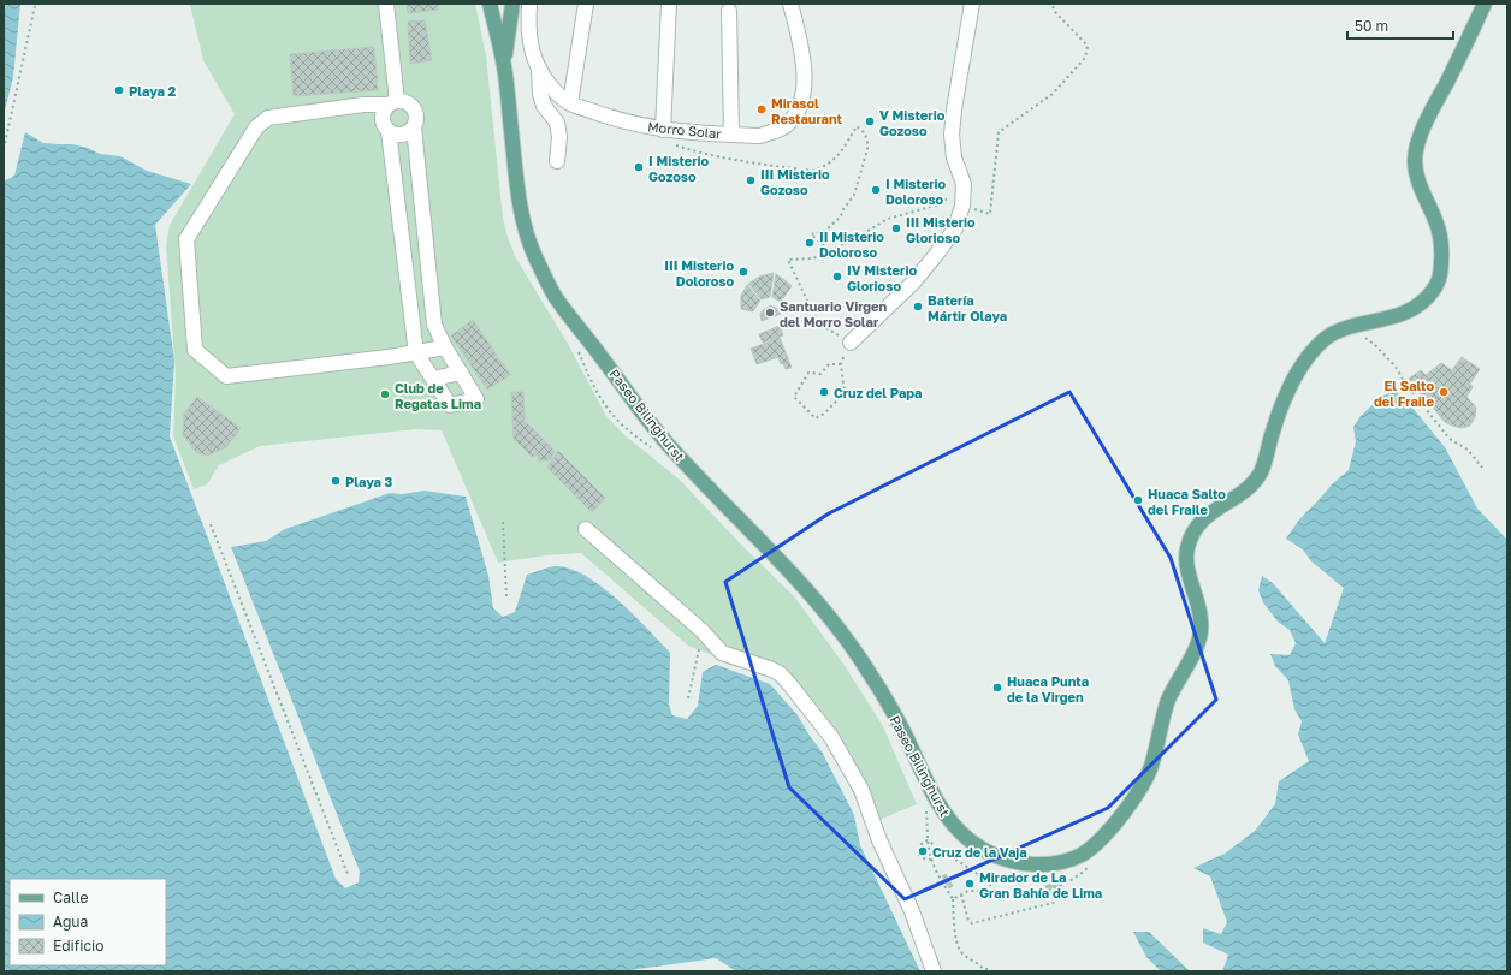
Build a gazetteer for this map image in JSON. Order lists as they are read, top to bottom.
{
  "streets": {
    "main road": ["Paseo Bilinghurst"],
    "street": ["Morro Solar"]
  },
  "places": [
    "Playa 2",
    "Mirasol Restaurant",
    "V Misterio Gozoso",
    "I Misterio Gozoso",
    "III Misterio Gozoso",
    "I Misterio Doloroso",
    "III Misterio Glorioso",
    "II Misterio Doloroso",
    "III Misterio Doloroso",
    "IV Misterio Glorioso",
    "Batería Mártir Olaya",
    "Santuario Virgen del Morro Solar",
    "Cruz del Papa",
    "El Salto del Fraile",
    "Club de Regatas Lima",
    "Playa 3",
    "Huaca Salto del Fraile",
    "Huaca Punta de la Virgen",
    "Cruz de la Vaja",
    "Mirador de La Gran Bahía de Lima"
  ],
  "legend": ["Calle", "Agua", "Edificio"],
  "scale_bar": "50 m"
}
